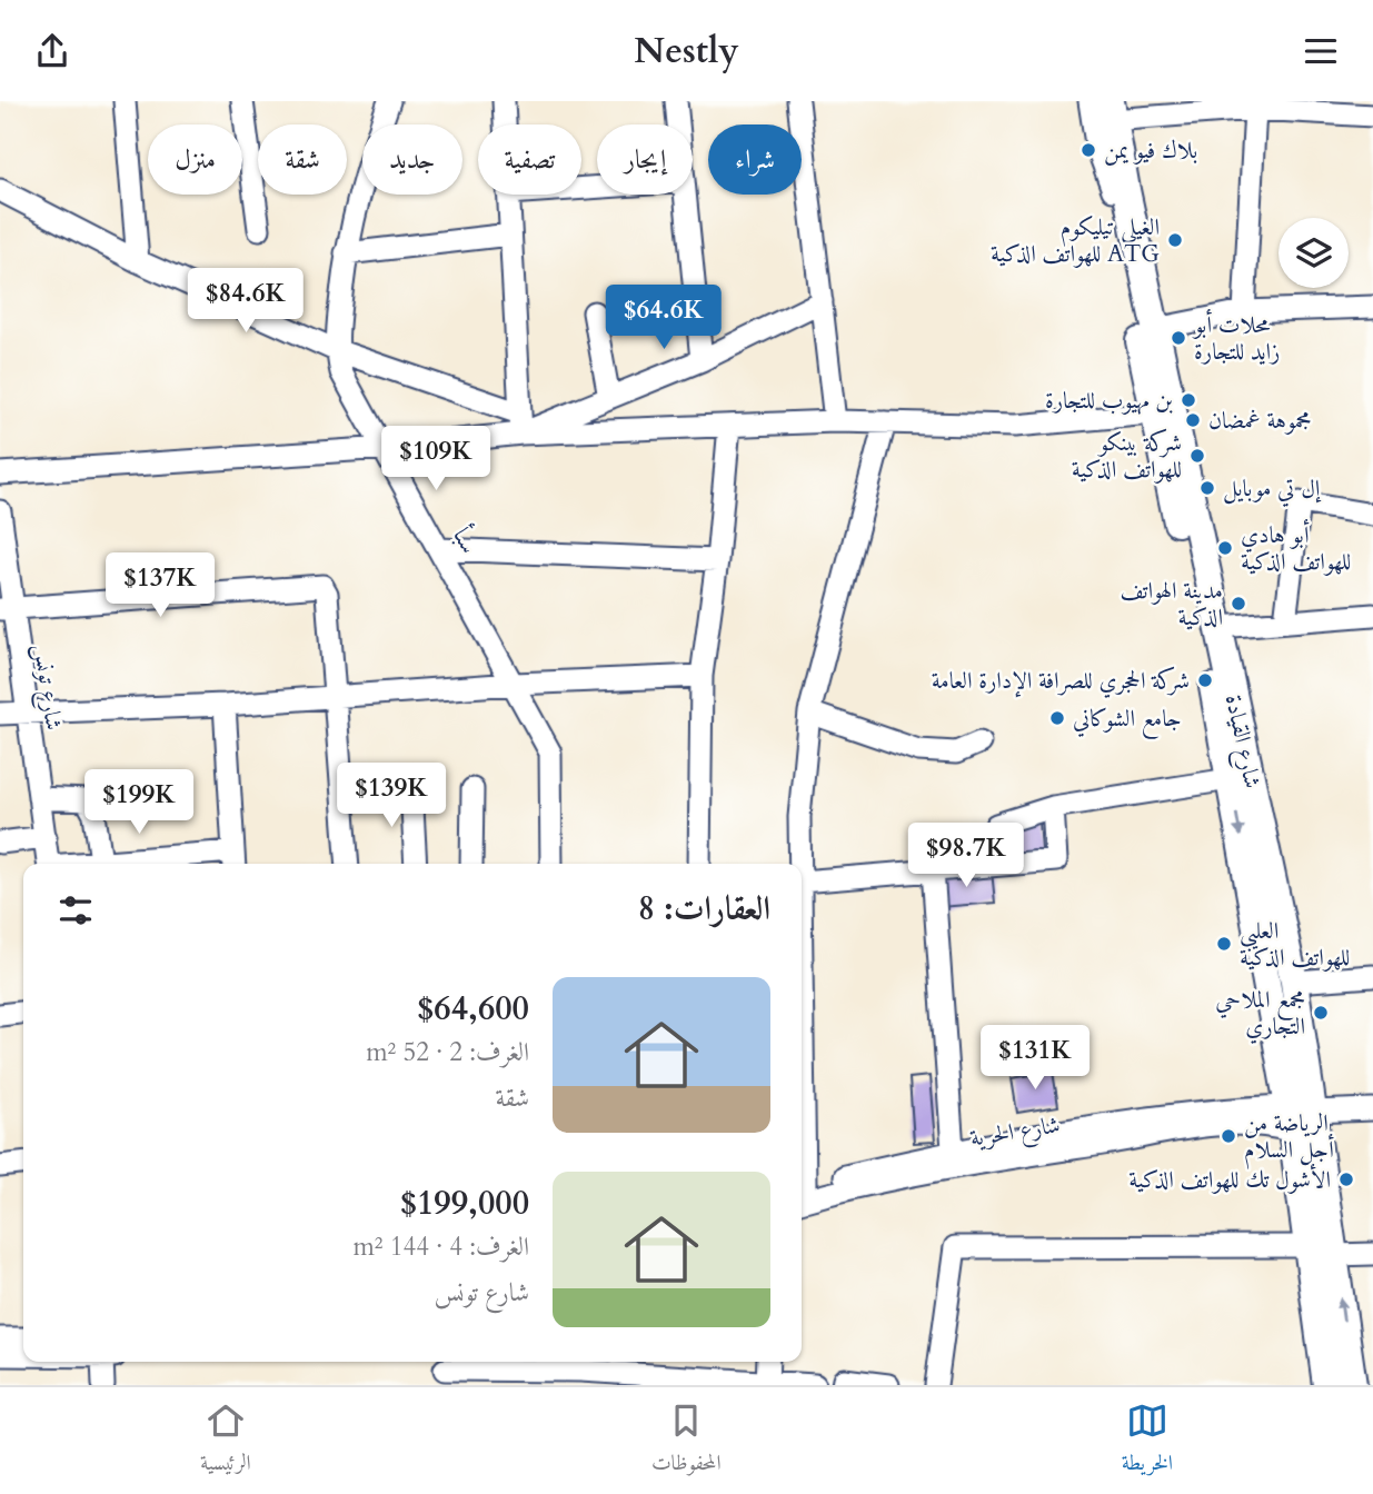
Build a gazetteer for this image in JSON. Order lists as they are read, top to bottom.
{
  "streets": {
    "main road": ["شارع القيادة"],
    "street": ["سبأ", "شارع تونس"]
  },
  "places": [
    "بلاك فيو يمن",
    "الغيلي تيليكوم للهواتف الذكية ATG",
    "محلات أبو زايد للتجارة",
    "بن مهيوب للتجارة",
    "مجموهة غمضان",
    "شركة بينكو للهواتف الذكية",
    "إل تي موبايل",
    "أبو هادي للهواتف الذكية",
    "مدينة الهواتف الذكية",
    "شركة الحجري للصرافة الإدارة العامة",
    "جامع الشوكاني",
    "العليي للهواتف الذكية",
    "مجمع الملاحي التجاري",
    "الرياضة من أجل السلام",
    "الأشول تك للهواتف الذكية"
  ],
  "page": {
    "header": "Nestly",
    "chip": [
      "شراء",
      "إيجار",
      "تصفية",
      "جديد",
      "شقة",
      "منزل"
    ],
    "price": [
      "$84.6K",
      "$64.6K",
      "$109K",
      "$137K",
      "$139K",
      "$199K",
      "$98.7K",
      "$131K"
    ],
    "heading": "العقارات: 8",
    "list": [
      {
        "name": "$64,600",
        "note": "الغرف: 2 · 52 m² · شقة"
      },
      {
        "name": "$199,000",
        "note": "الغرف: 4 · 144 m² · شارع تونس"
      }
    ],
    "tabs": ["الخريطة", "المحفوظات", "الرئيسية"]
  }
}
